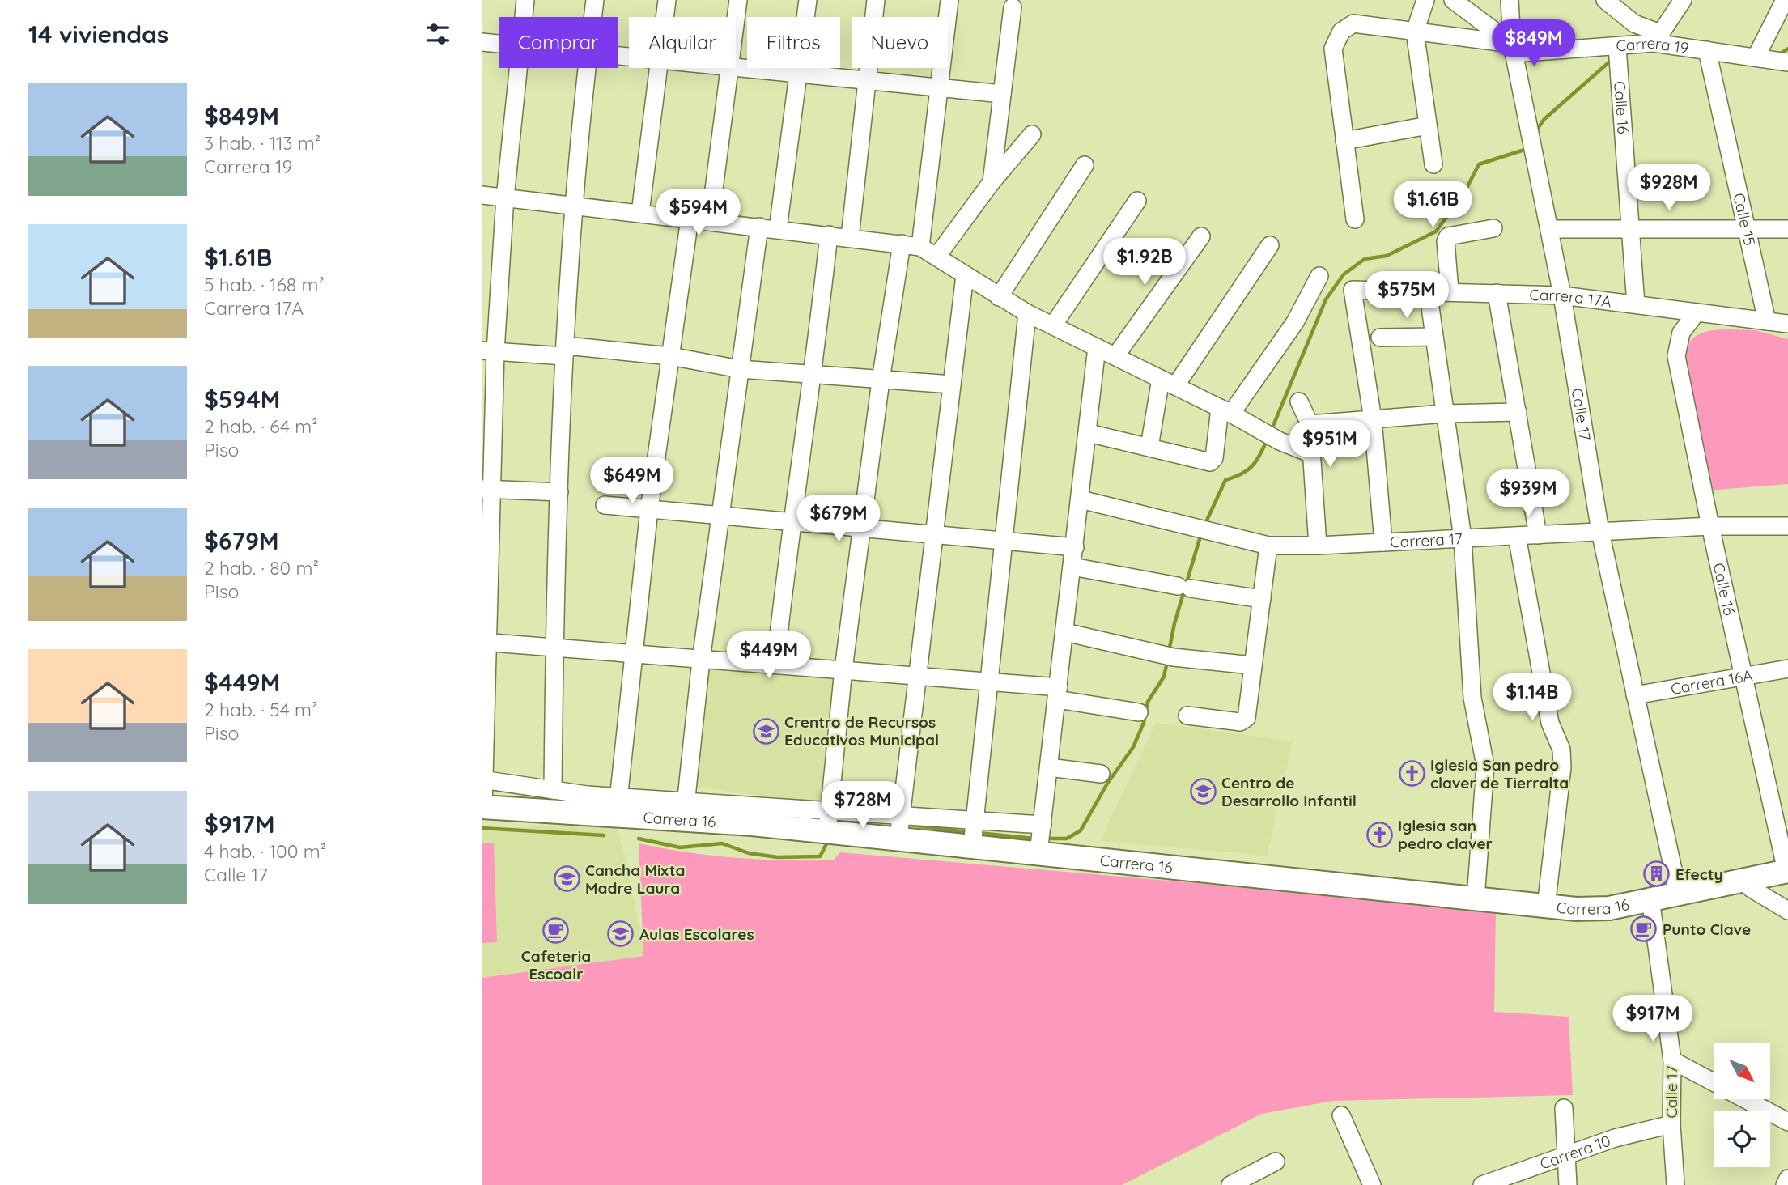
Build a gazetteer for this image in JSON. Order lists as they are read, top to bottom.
{
  "streets": {
    "main road": ["Carrera 16"],
    "street": [
      "Carrera 19",
      "Calle 16",
      "Calle 15",
      "Carrera 17A",
      "Calle 17",
      "Carrera 17",
      "Carrera 16A",
      "Carrera 10"
    ]
  },
  "crossings": [
    ["Carrera 19", "Calle 16"],
    ["Carrera 19", "Calle 15"],
    ["Carrera 19", "Calle 17"],
    ["Calle 16", "Carrera 17A"],
    ["Calle 16", "Carrera 17"],
    ["Calle 16", "Carrera 16A"],
    ["Calle 16", "Carrera 16"],
    ["Calle 15", "Carrera 17A"],
    ["Carrera 17A", "Calle 17"],
    ["Calle 17", "Carrera 17"],
    ["Calle 17", "Carrera 16A"],
    ["Calle 17", "Carrera 16"],
    ["Calle 17", "Carrera 10"]
  ],
  "places": {
    "school or university": [
      "Crentro de Recursos Educativos Municipal",
      "Centro de Desarrollo Infantil",
      "Cancha Mixta Madre Laura",
      "Aulas Escolares"
    ],
    "church": ["Iglesia San pedro claver de Tierralta", "Iglesia san pedro claver"],
    "building": ["Efecty"],
    "cafe": ["Punto Clave", "Cafeteria Escoalr"]
  },
  "north": "bottom right",
  "page": {
    "heading": "14 viviendas",
    "chip": [
      "Comprar",
      "Alquilar",
      "Filtros",
      "Nuevo"
    ],
    "price": [
      "$849M",
      "$928M",
      "$1.61B",
      "$594M",
      "$1.92B",
      "$575M",
      "$951M",
      "$649M",
      "$939M",
      "$679M",
      "$449M",
      "$1.14B",
      "$728M",
      "$917M"
    ],
    "list": [
      {
        "name": "$849M",
        "note": "3 hab. · 113 m² · Carrera 19"
      },
      {
        "name": "$1.61B",
        "note": "5 hab. · 168 m² · Carrera 17A"
      },
      {
        "name": "$594M",
        "note": "2 hab. · 64 m² · Piso"
      },
      {
        "name": "$679M",
        "note": "2 hab. · 80 m² · Piso"
      },
      {
        "name": "$449M",
        "note": "2 hab. · 54 m² · Piso"
      },
      {
        "name": "$917M",
        "note": "4 hab. · 100 m² · Calle 17"
      }
    ]
  }
}
